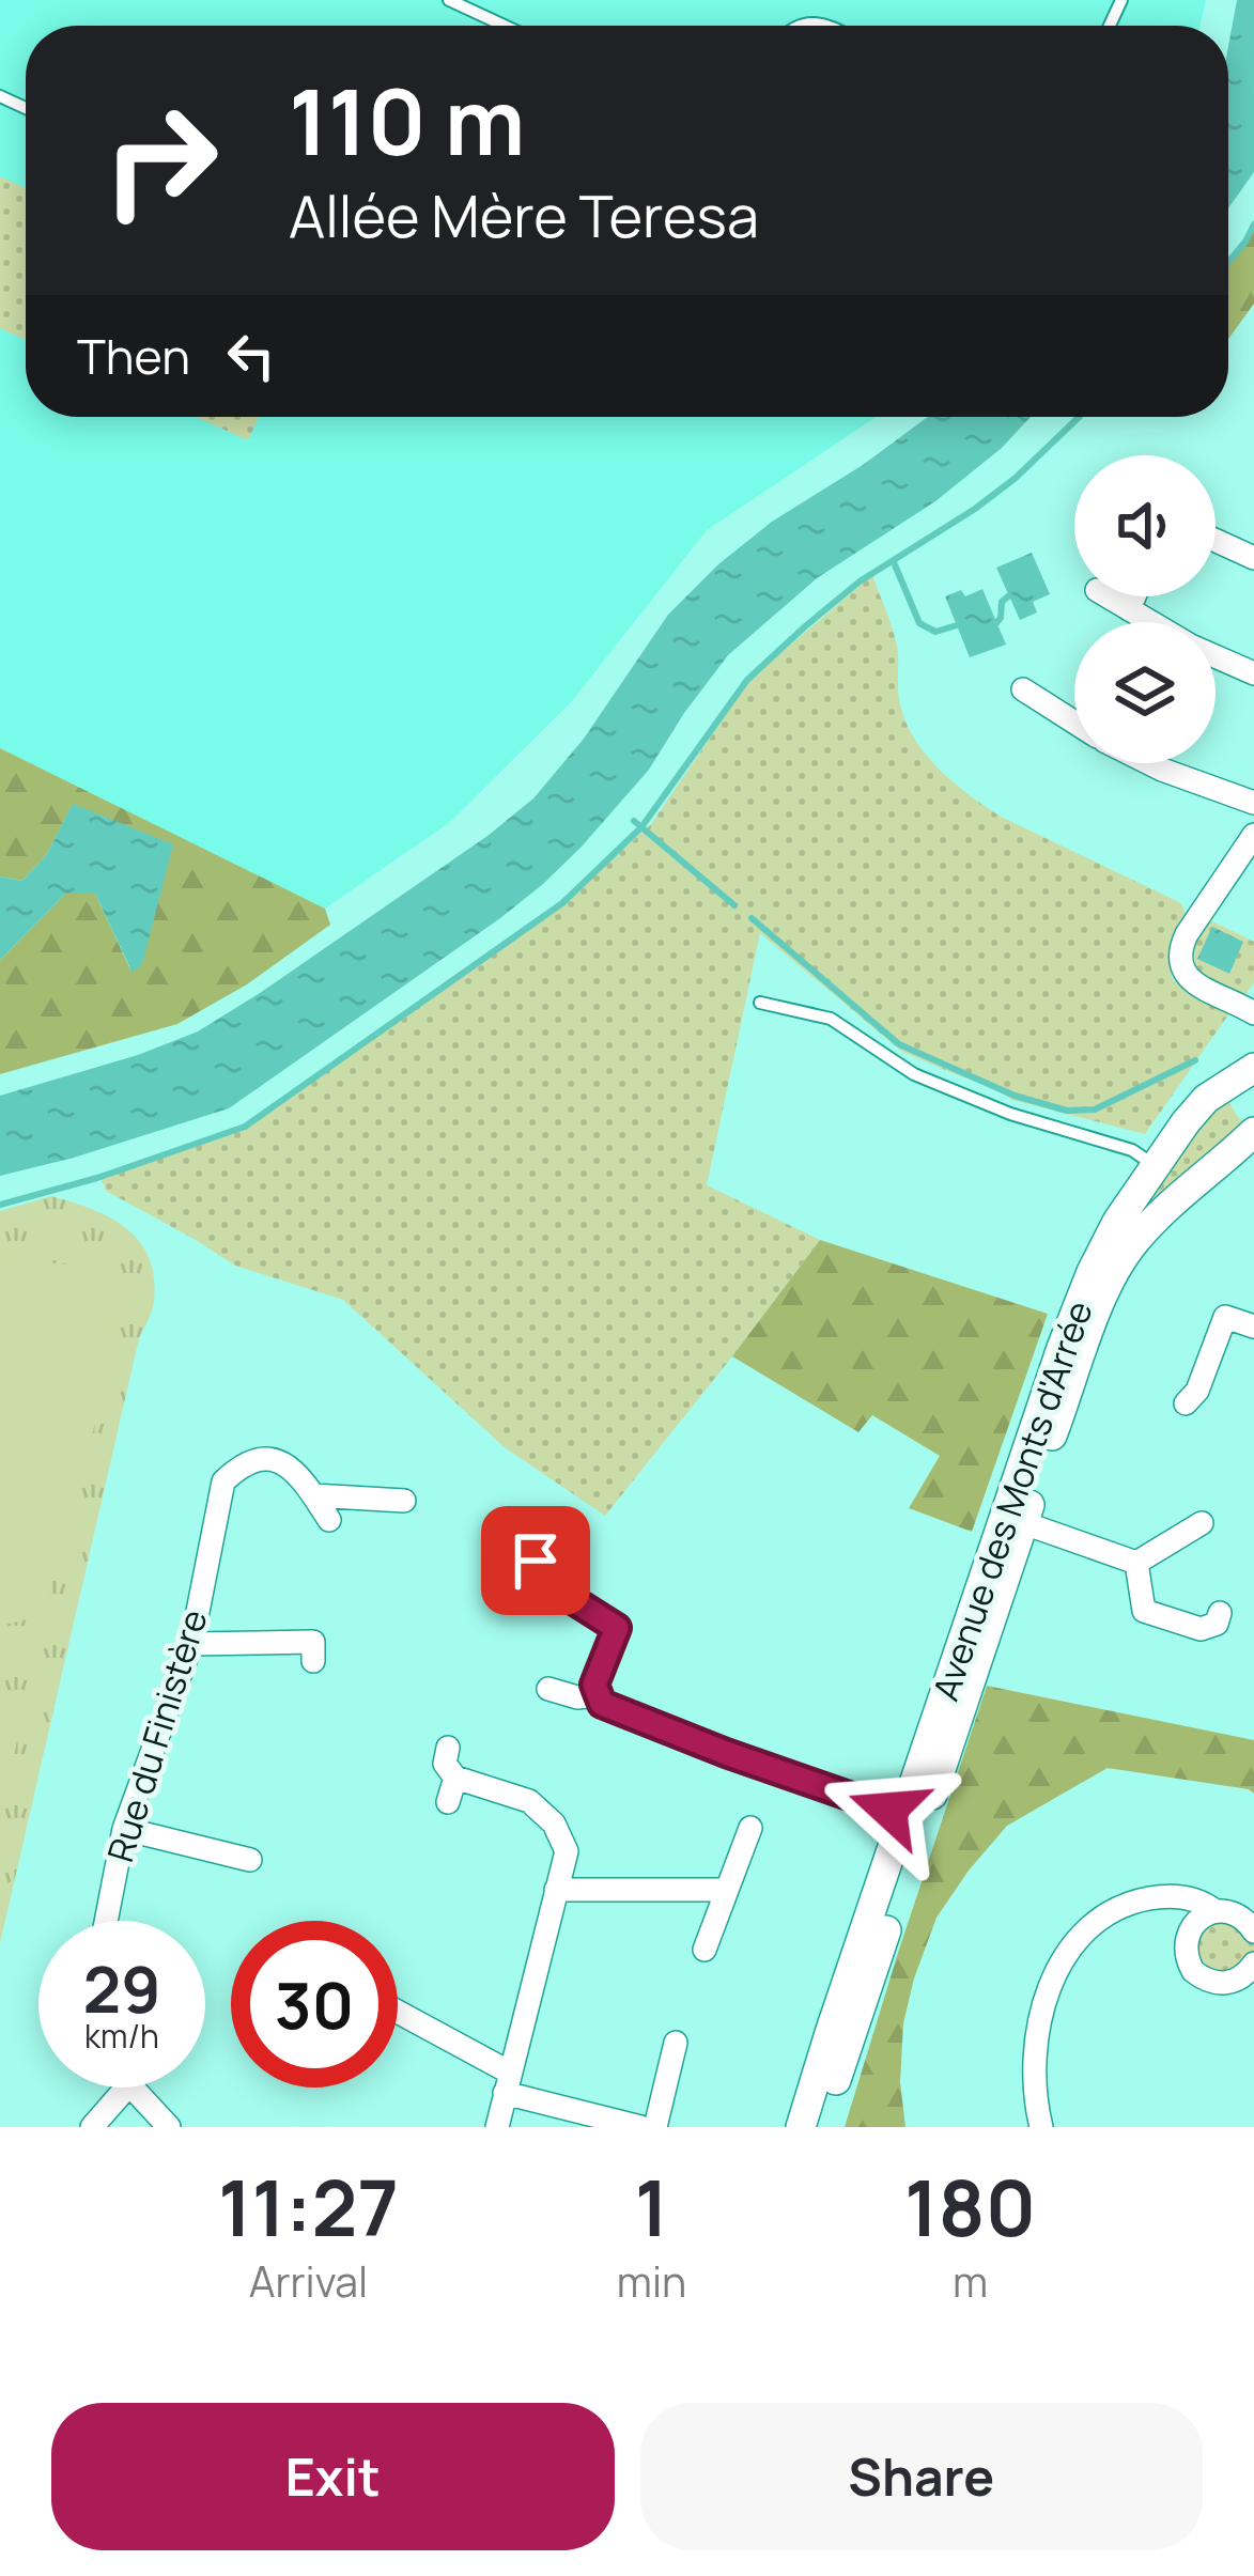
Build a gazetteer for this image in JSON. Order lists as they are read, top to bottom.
{
  "streets": {
    "street": ["Avenue des Monts d'Arrée", "Rue du Finistère"]
  },
  "page": {
    "turn": ["110 m", "Allée Mère Teresa"],
    "then": "Then",
    "speed": "29 km/h",
    "limit": "30",
    "eta": [
      "11:27",
      "Arrival",
      "1",
      "min",
      "180",
      "m"
    ],
    "buttons": ["Exit", "Share"]
  }
}
